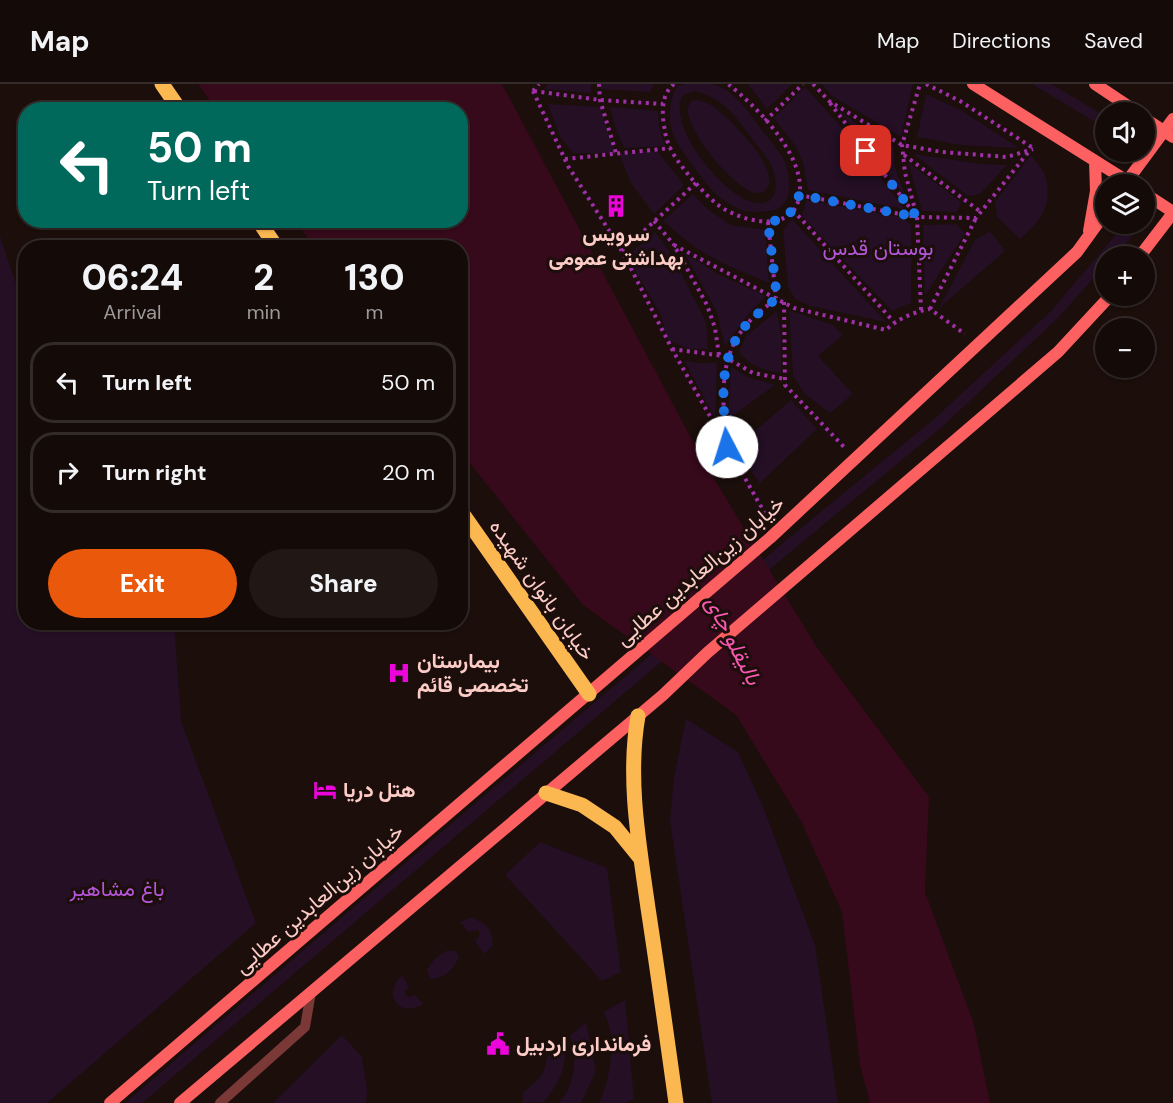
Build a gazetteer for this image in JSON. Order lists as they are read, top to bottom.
{
  "streets": {
    "main road": ["خیابان زین‌العابدین عطایی", "خیابان بانوان شهیده"]
  },
  "crossings": [
    ["خیابان زین‌العابدین عطایی", "خیابان بانوان شهیده"]
  ],
  "water": ["بالیقلو چای"],
  "parks": ["بوستان قدس", "باغ مشاهیر"],
  "places": {
    "building": ["سرویس بهداشتی عمومی"],
    "hospital": ["بیمارستان تخصصی قائم"],
    "hotel": ["هتل دریا"],
    "public building": ["فرمانداری اردبیل"]
  },
  "page": {
    "header": "Map",
    "nav": ["Map", "Directions", "Saved"],
    "map_buttons": ["+", "−"],
    "turn": ["50 m", "Turn left"],
    "eta": [
      "06:24",
      "Arrival",
      "2",
      "min",
      "130",
      "m"
    ],
    "list": [
      {
        "name": "Turn left",
        "value": "50 m"
      },
      {
        "name": "Turn right",
        "value": "20 m"
      }
    ],
    "buttons": ["Exit", "Share"]
  }
}
